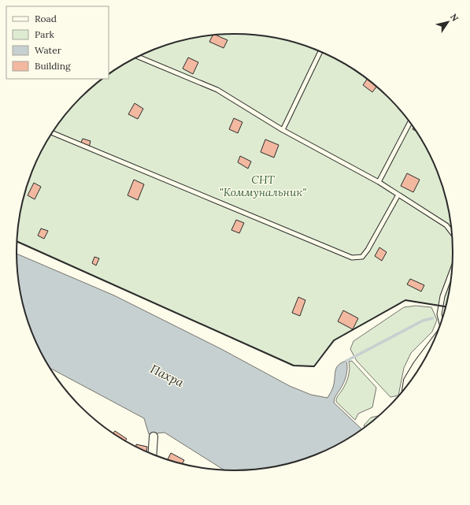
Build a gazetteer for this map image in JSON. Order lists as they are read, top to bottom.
{
  "water": ["Пахра"],
  "parks": ["СНТ \"Коммунальник\""],
  "legend": [
    "Road",
    "Park",
    "Water",
    "Building"
  ],
  "north": "top right"
}
